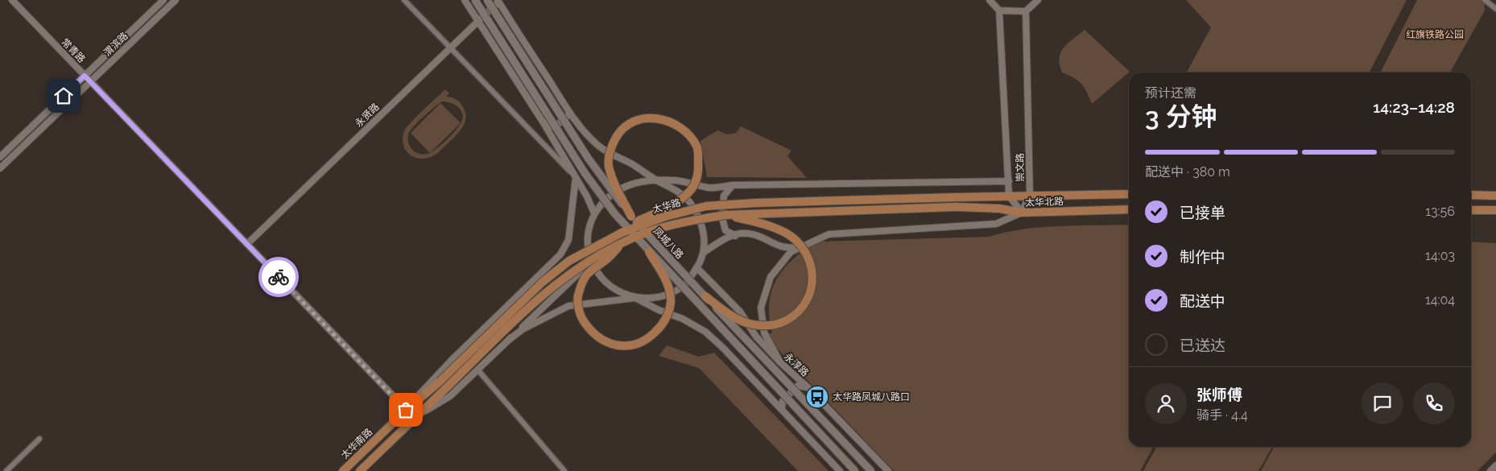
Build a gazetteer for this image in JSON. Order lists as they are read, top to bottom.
{
  "streets": {
    "main road": [
      "太华北路",
      "太华路",
      "凤城八路",
      "太华南路"
    ],
    "street": [
      "渭滨路",
      "常青路",
      "永贤路",
      "崇文路",
      "永淳路"
    ]
  },
  "crossings": [
    ["渭滨路", "常青路"],
    ["常青路", "永贤路"],
    ["常青路", "太华南路"],
    ["崇文路", "太华北路"],
    ["太华北路", "太华路"],
    ["太华路", "太华南路"]
  ],
  "parks": ["红旗铁路公园"],
  "places": {
    "bus stop": ["太华路凤城八路口"]
  },
  "page": {
    "heading": ["3 分钟", "预计还需", "14:23–14:28"],
    "panel": ["张师傅", "骑手 · 4.4"],
    "bar": "配送中 · 380 m",
    "list": [
      ["已接单", "13:56"],
      ["制作中", "14:03"],
      ["配送中", "14:04"],
      "已送达"
    ]
  }
}
